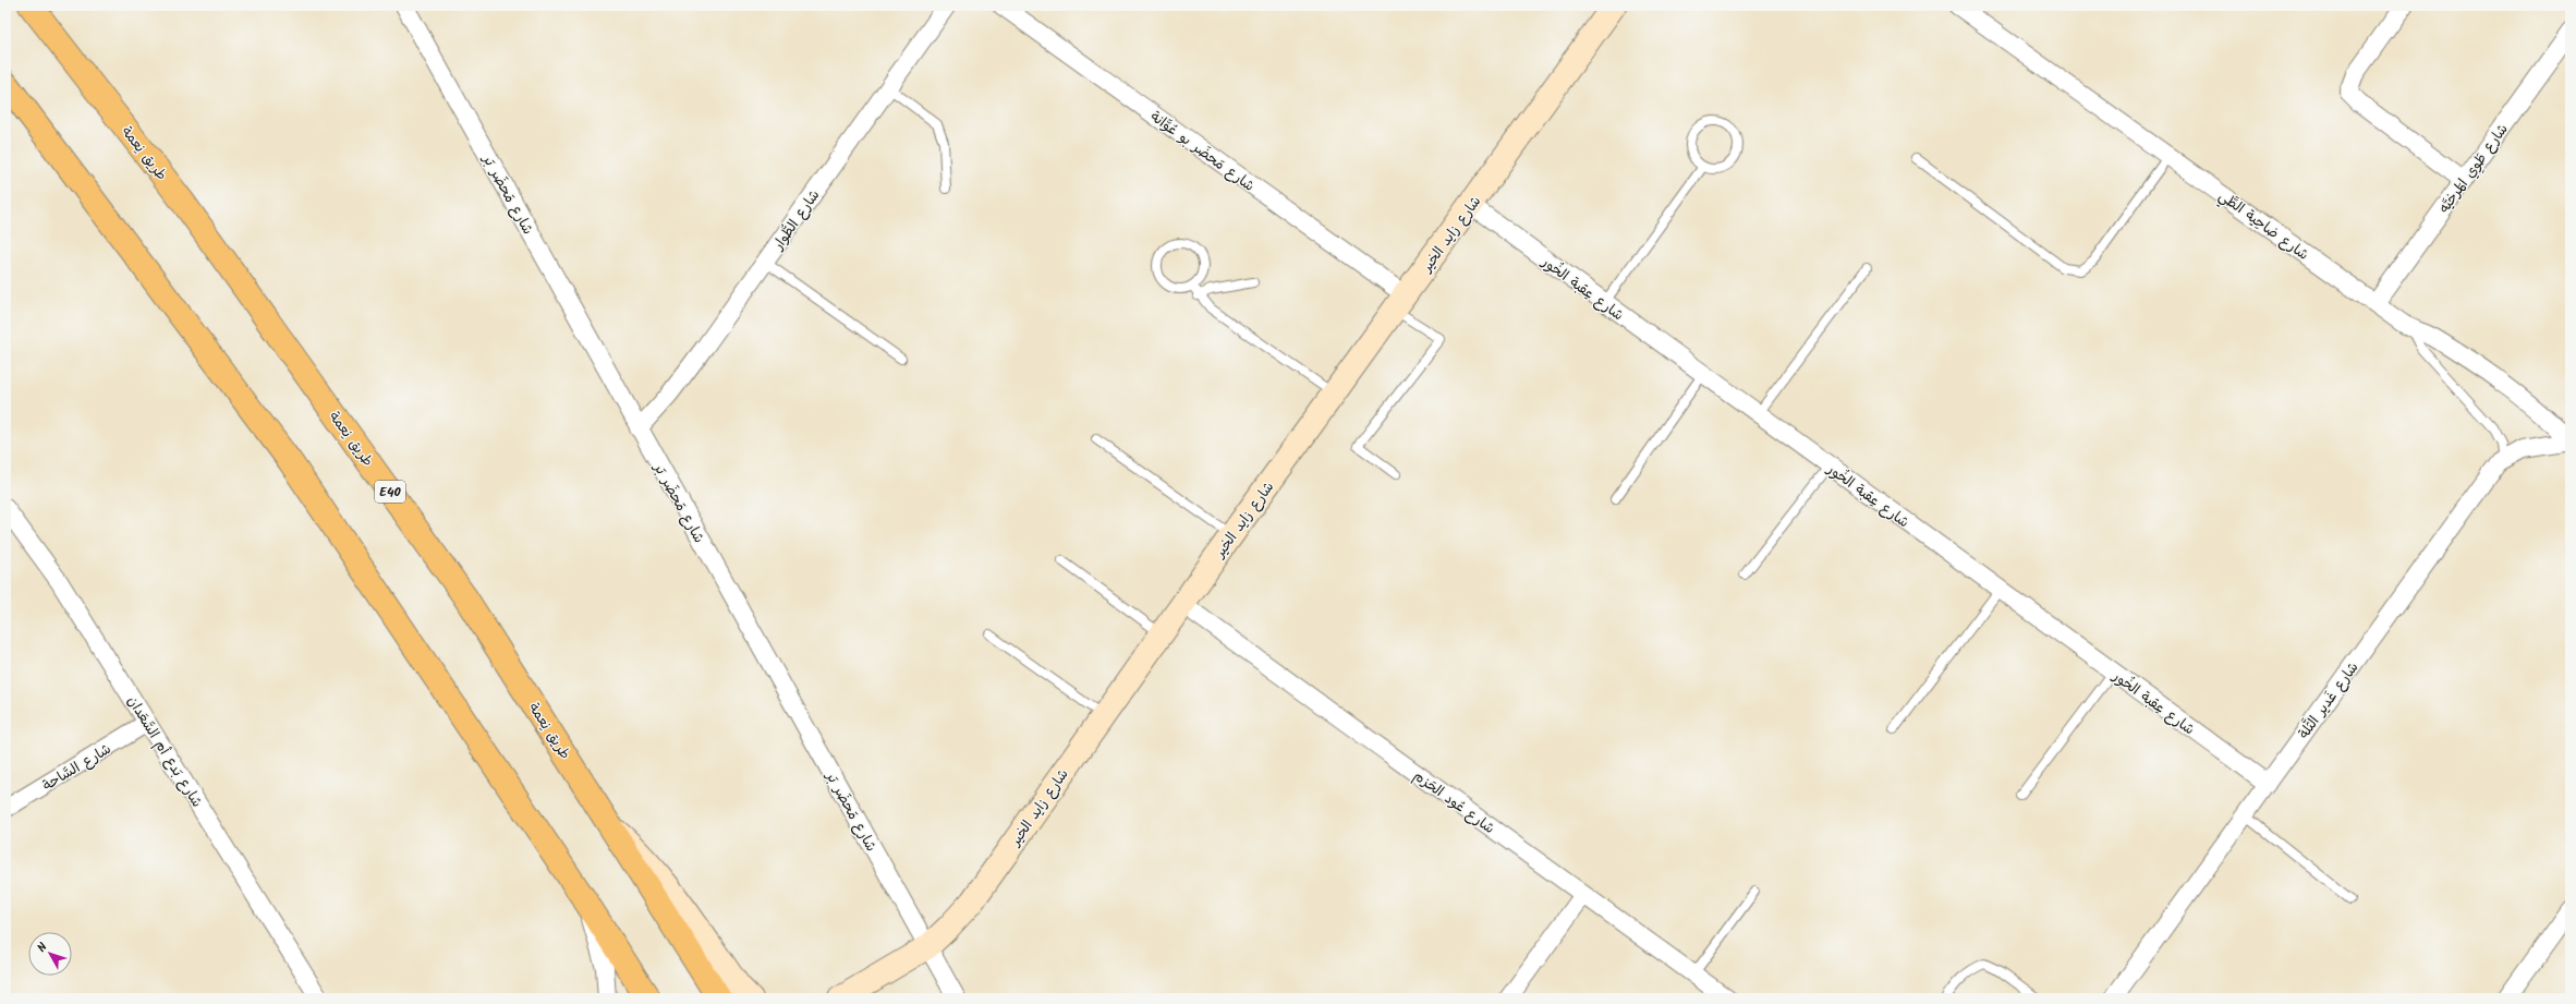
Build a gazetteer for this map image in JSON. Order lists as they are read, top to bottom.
{
  "streets": {
    "main road": ["طريق نِعمة", "E40"],
    "street": [
      "شارع مَحضَر بو عُوَّانة",
      "شارع طَوِي المَرخيَّه",
      "شارع مَحضَر بَر",
      "شارع الطُّوار",
      "شارع ضاحِية الطَّي",
      "شارع زايد الخير",
      "شارع عِقبة الخُور",
      "شارع غَدير الثَّلة",
      "شارع بَدع أم السَّعَدان",
      "شارع السَّاحة",
      "شارع عُود الحَزم"
    ]
  },
  "crossings": [
    ["شارع مَحضَر بو عُوَّانة", "شارع زايد الخير"],
    ["شارع طَوِي المَرخيَّه", "شارع ضاحِية الطَّي"],
    ["شارع مَحضَر بَر", "شارع الطُّوار"],
    ["شارع مَحضَر بَر", "شارع زايد الخير"],
    ["شارع ضاحِية الطَّي", "شارع غَدير الثَّلة"],
    ["شارع زايد الخير", "شارع عِقبة الخُور"],
    ["شارع زايد الخير", "شارع عُود الحَزم"],
    ["شارع عِقبة الخُور", "شارع غَدير الثَّلة"],
    ["شارع بَدع أم السَّعَدان", "شارع السَّاحة"]
  ],
  "north": "top left"
}
